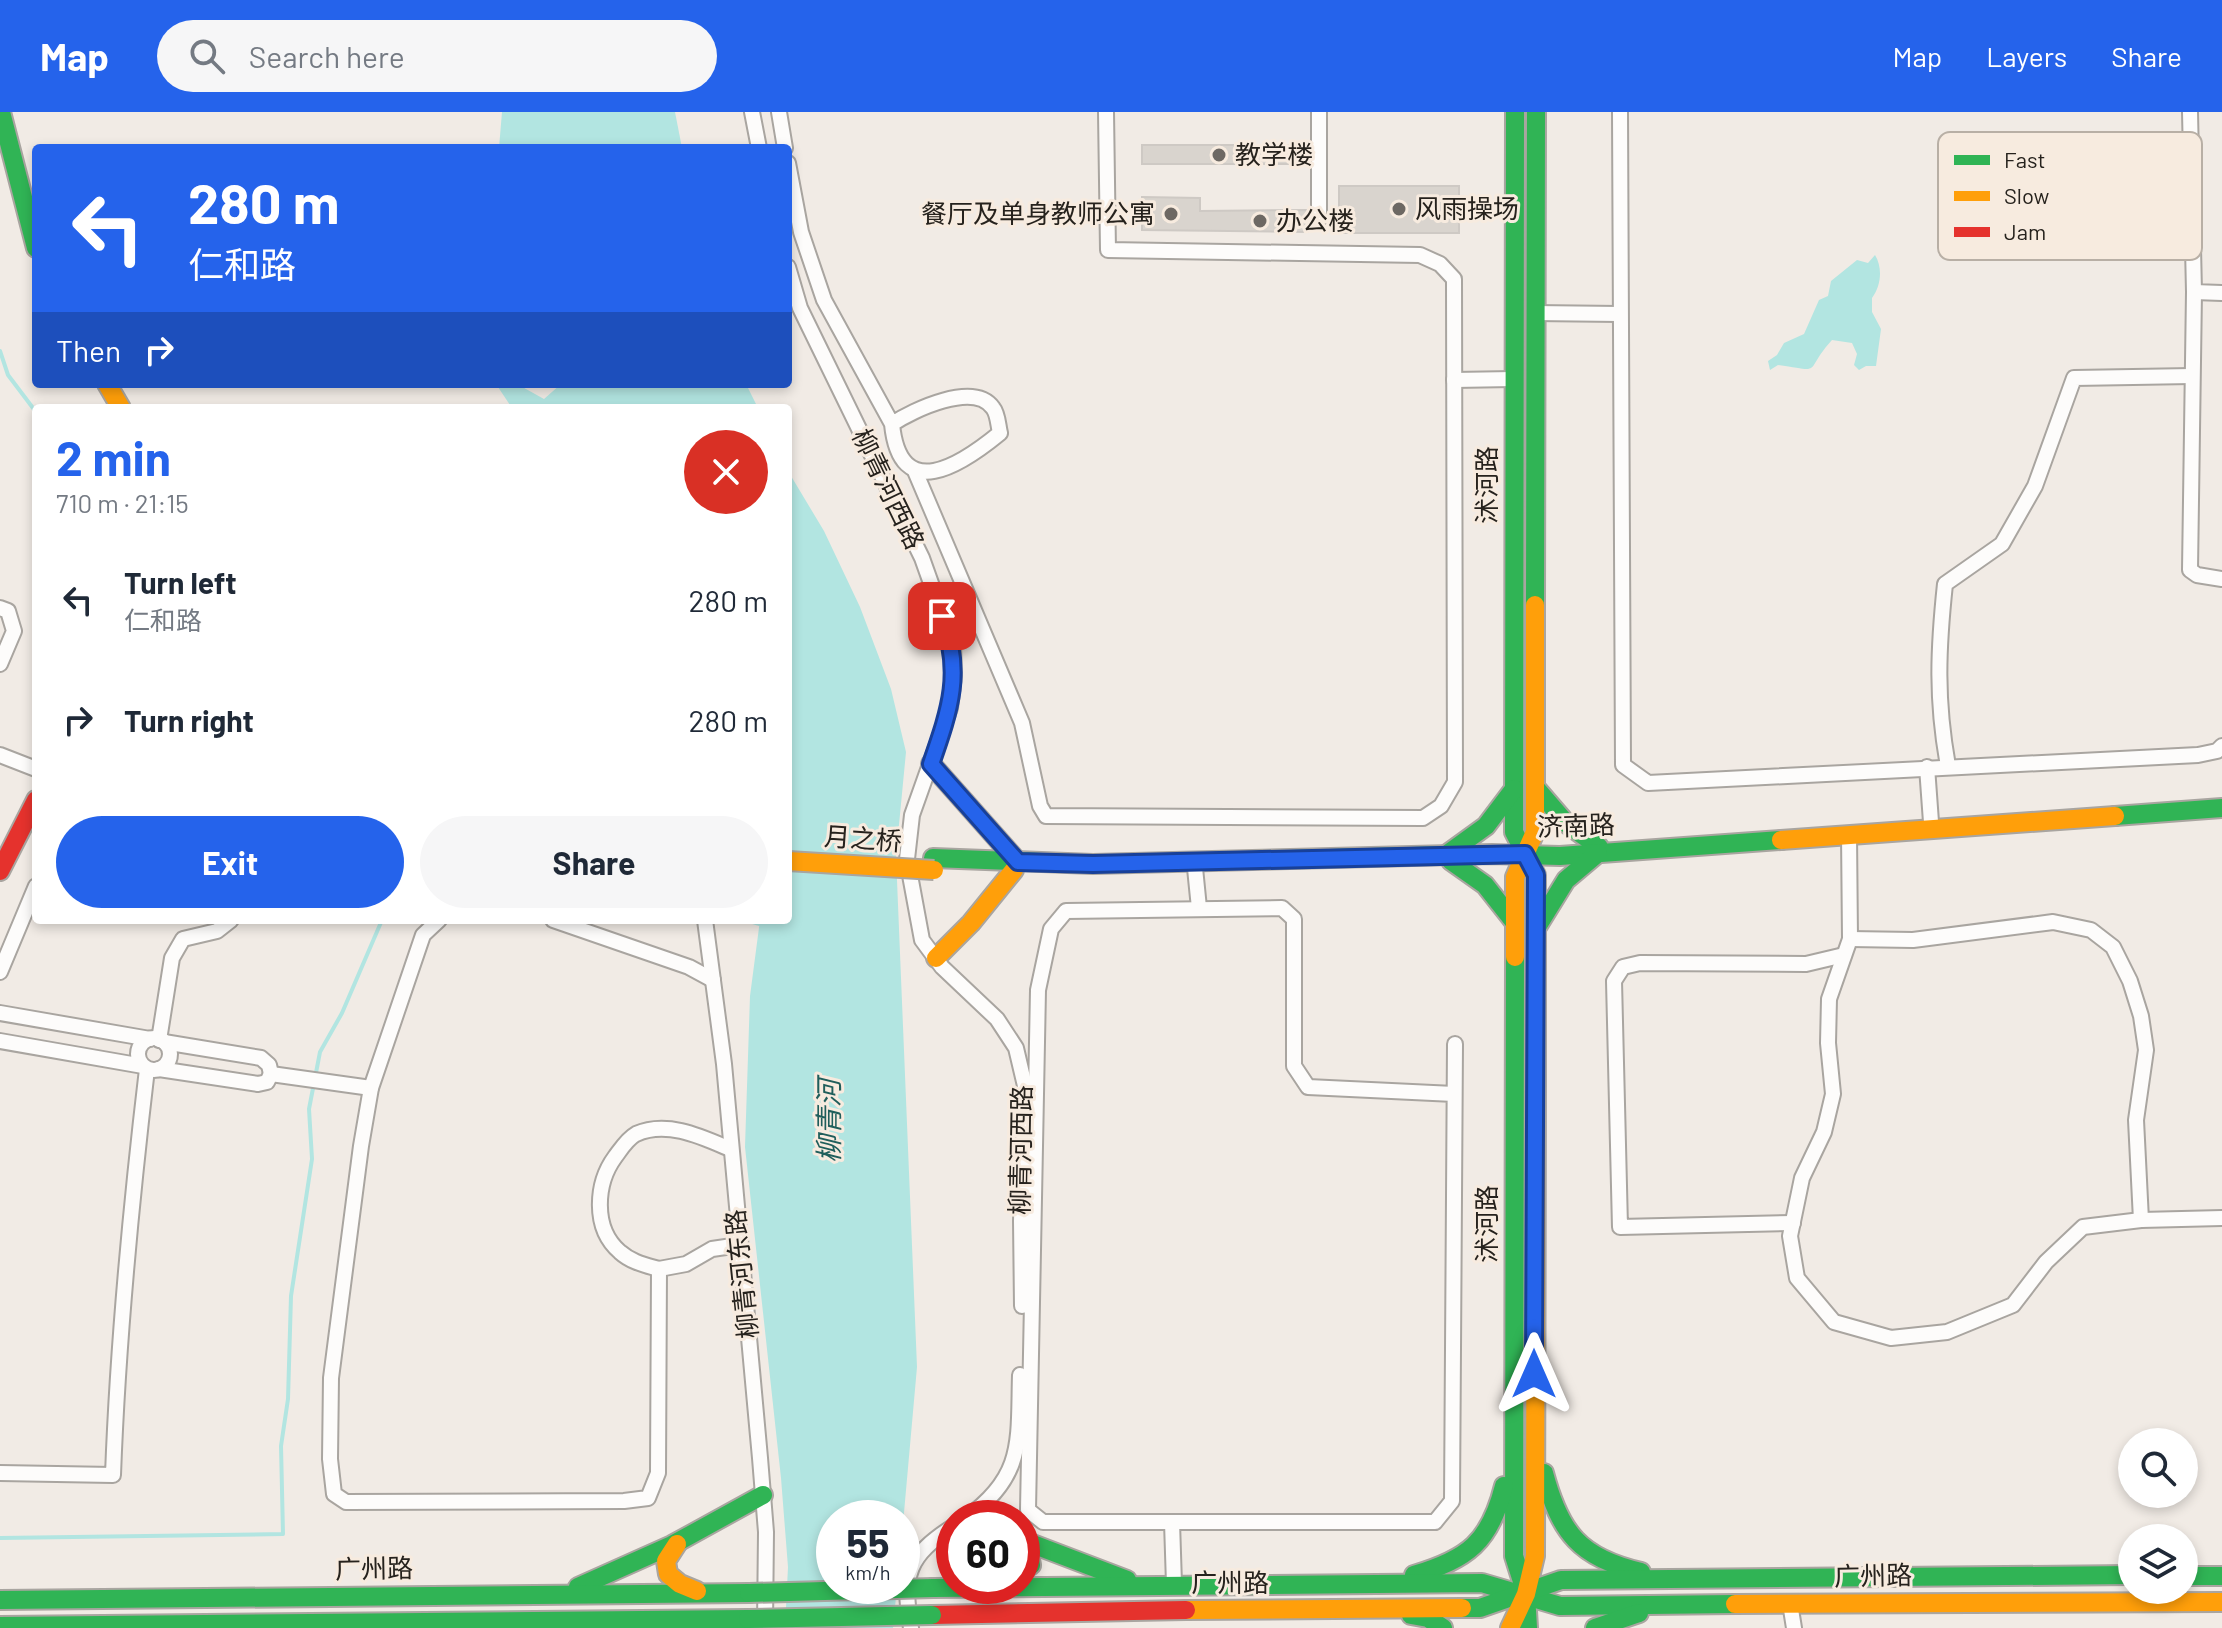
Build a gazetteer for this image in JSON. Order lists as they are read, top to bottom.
{
  "streets": {
    "main road": [
      "沭河路",
      "济南路",
      "月之桥",
      "广州路"
    ],
    "street": ["柳青河西路", "柳青河东路"]
  },
  "crossings": [
    ["沭河路", "济南路"],
    ["沭河路", "广州路"],
    ["柳青河东路", "广州路"]
  ],
  "water": ["柳青河"],
  "places": [
    "教学楼",
    "风雨操场",
    "餐厅及单身教师公寓",
    "办公楼"
  ],
  "legend": ["Fast", "Slow", "Jam"],
  "page": {
    "header": "Map",
    "search": "Search here",
    "nav": ["Map", "Layers", "Share"],
    "turn": ["280 m", "仁和路"],
    "then": "Then",
    "heading": ["2 min", "710 m · 21:15"],
    "list": [
      {
        "name": "Turn left",
        "note": "仁和路",
        "value": "280 m"
      },
      {
        "name": "Turn right",
        "value": "280 m"
      }
    ],
    "buttons": ["Exit", "Share"],
    "speed": "55 km/h",
    "limit": "60"
  }
}
